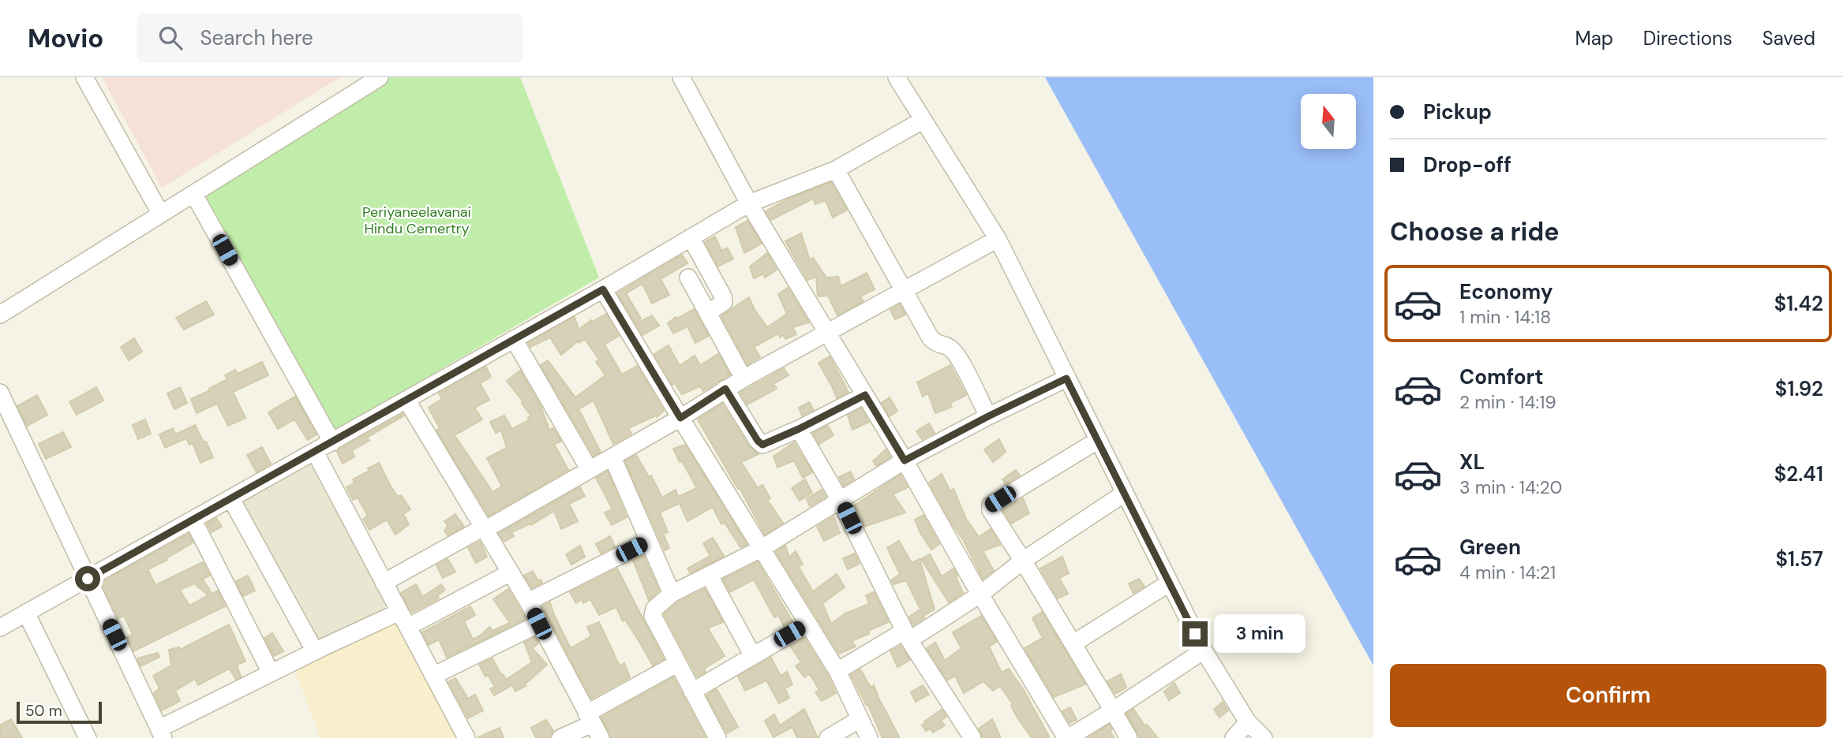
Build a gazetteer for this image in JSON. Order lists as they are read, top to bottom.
{
  "parks": ["Periyaneelavanai Hindu Cemertry"],
  "scale_bar": "50 m",
  "north": "top",
  "page": {
    "header": "Movio",
    "search": "Search here",
    "nav": ["Map", "Directions", "Saved"],
    "banner": ["Pickup", "Drop-off"],
    "heading": "Choose a ride",
    "list": [
      {
        "name": "Economy",
        "note": "1 min · 14:18",
        "value": "$1.42"
      },
      {
        "name": "Comfort",
        "note": "2 min · 14:19",
        "value": "$1.92"
      },
      {
        "name": "XL",
        "note": "3 min · 14:20",
        "value": "$2.41"
      },
      {
        "name": "Green",
        "note": "4 min · 14:21",
        "value": "$1.57"
      }
    ],
    "bubble": "3 min",
    "buttons": "Confirm",
    "scale": "50 m"
  }
}
